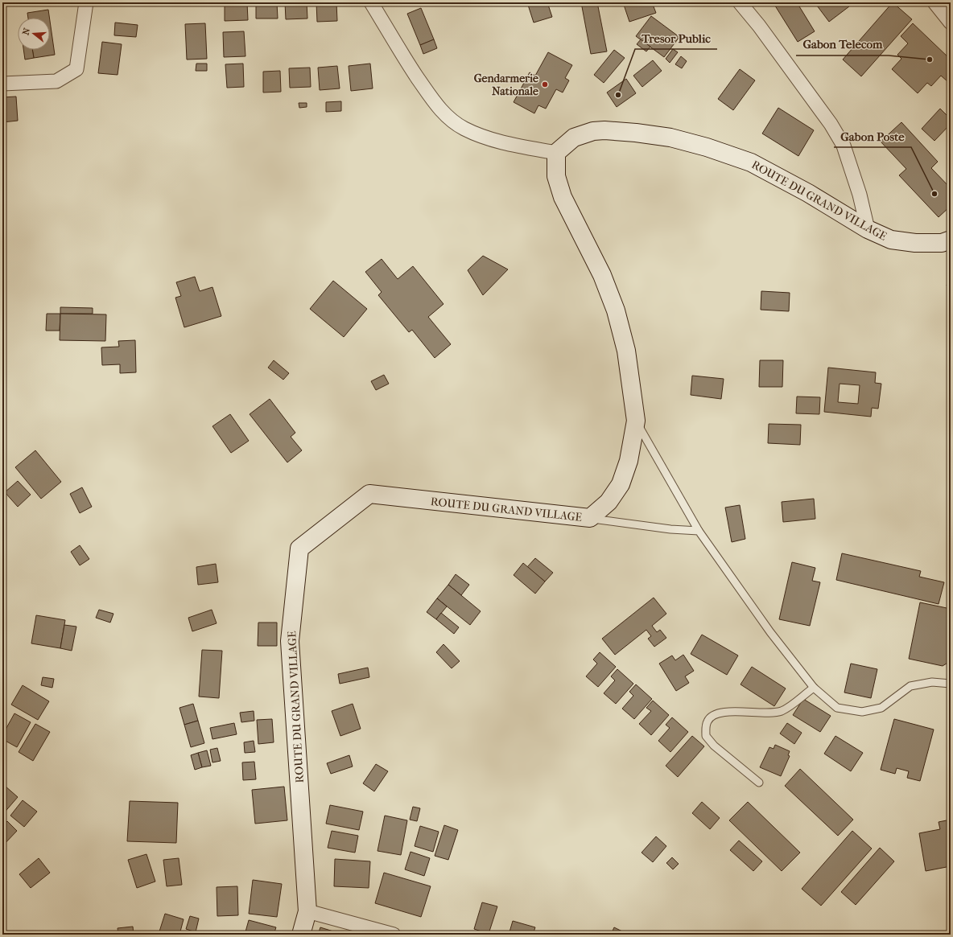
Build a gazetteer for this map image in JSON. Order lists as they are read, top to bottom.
{
  "streets": {
    "street": ["ROUTE DU GRAND VILLAGE"]
  },
  "places": [
    "Gabon Telecom",
    "Gendarmerie Nationale",
    "Tresor Public",
    "Gabon Poste"
  ],
  "north": "left"
}
